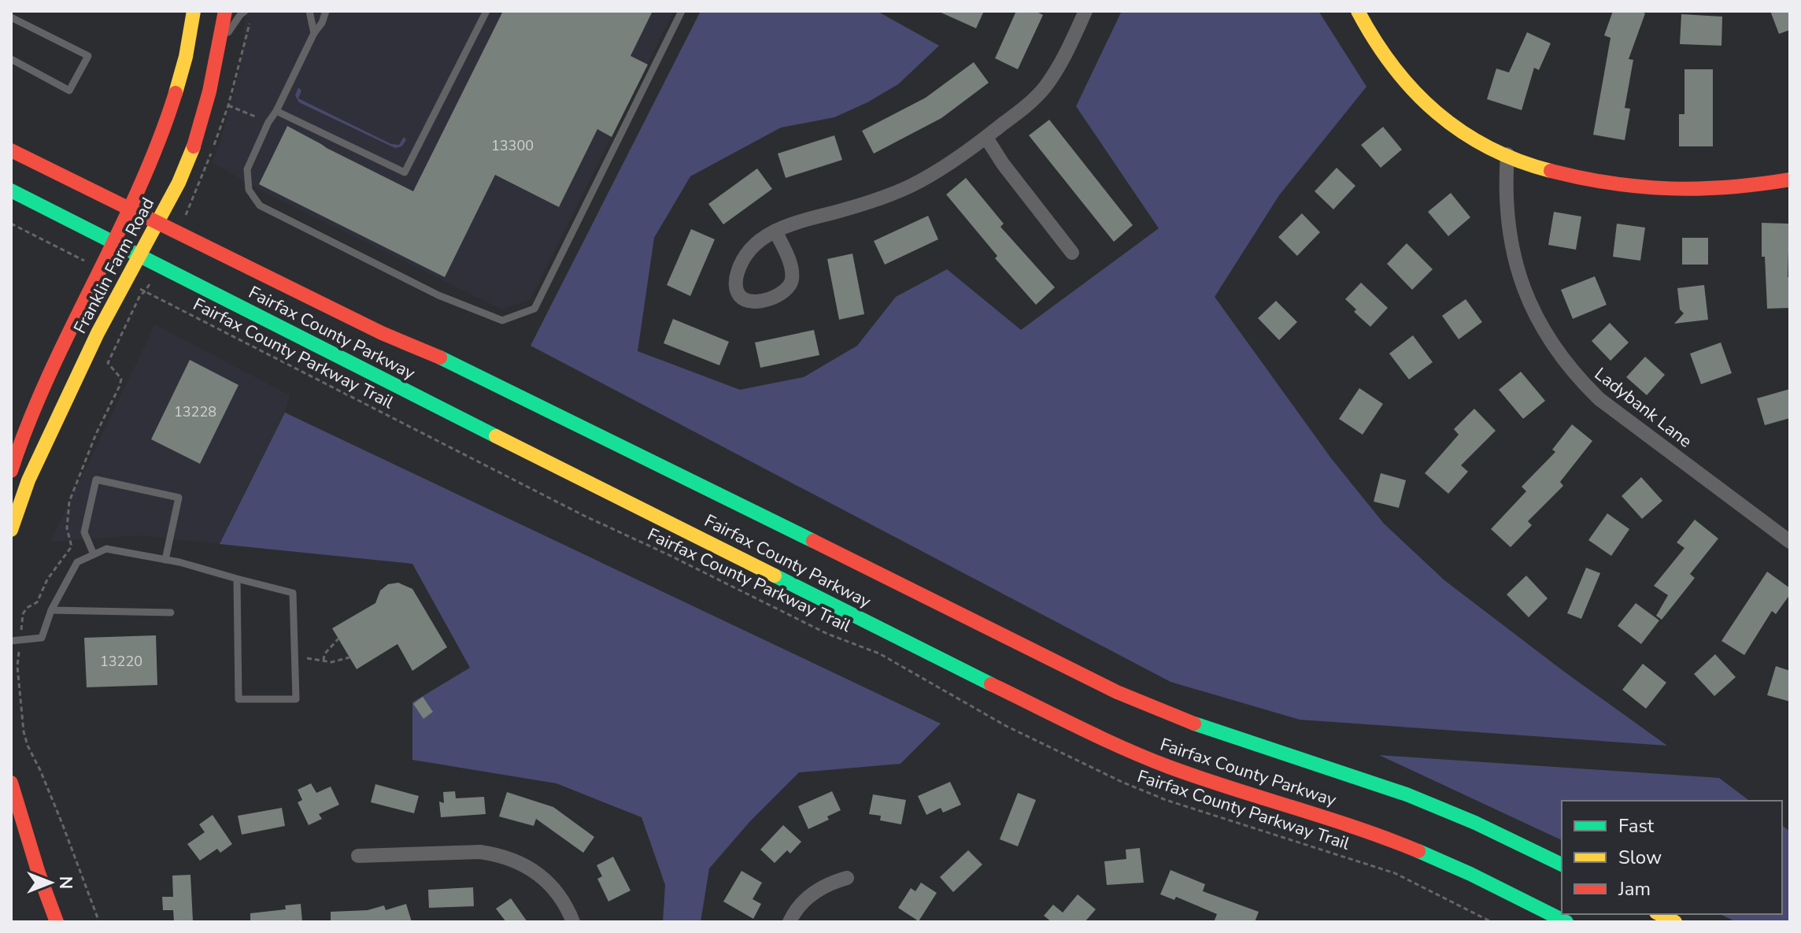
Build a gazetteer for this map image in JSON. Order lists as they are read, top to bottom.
{
  "streets": {
    "main road": ["Franklin Farm Road", "Fairfax County Parkway"],
    "street": ["Ladybank Lane"],
    "path": ["Fairfax County Parkway Trail"]
  },
  "crossings": [
    ["Franklin Farm Road", "Fairfax County Parkway"],
    ["Franklin Farm Road", "Fairfax County Parkway Trail"]
  ],
  "house_numbers": ["13300", "13228", "13220"],
  "legend": ["Fast", "Slow", "Jam"],
  "north": "right"
}
